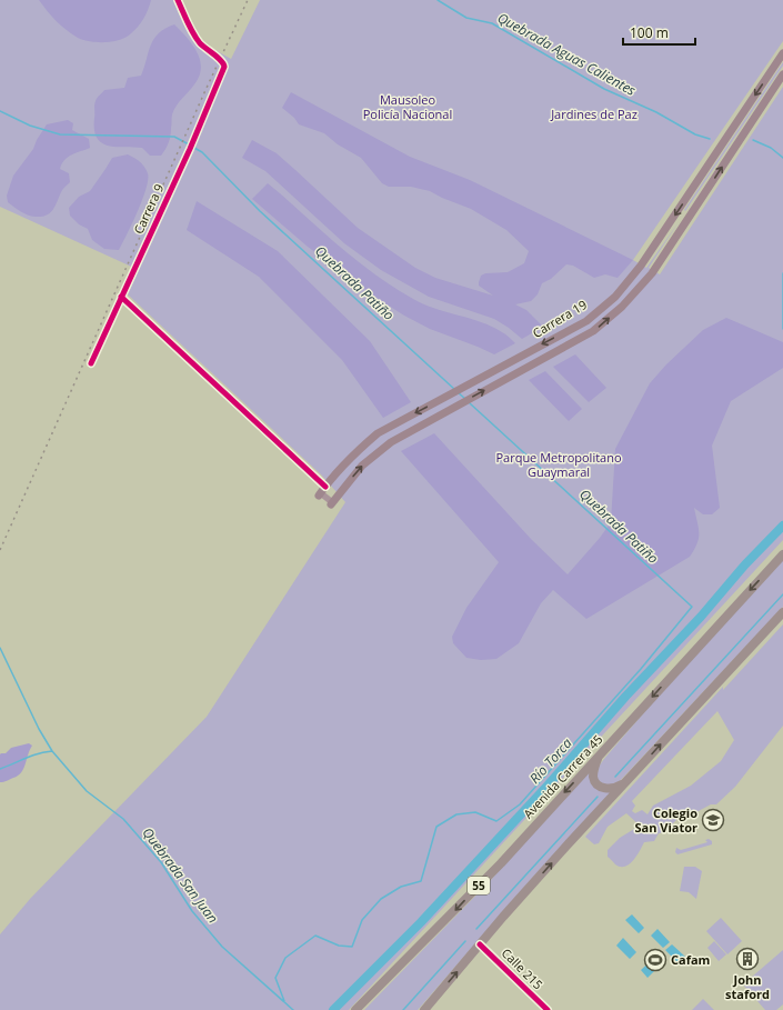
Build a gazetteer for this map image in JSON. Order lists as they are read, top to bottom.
{
  "streets": {
    "highway": ["Avenida Carrera 45", "55"],
    "main road": ["Carrera 19"],
    "street": ["Carrera 9", "Calle 215"]
  },
  "water": [
    "Quebrada Aguas Calientes",
    "Quebrada Patiño",
    "Río Torca",
    "Quebrada San Juan"
  ],
  "parks": ["Mausoleo Policía Nacional", "Jardines de Paz", "Parque Metropolitano Guaymaral"],
  "places": {
    "school or university": ["Colegio San Viator"],
    "building": ["John staford"],
    "sports": ["Cafam"]
  },
  "scale_bar": "100 m"
}
